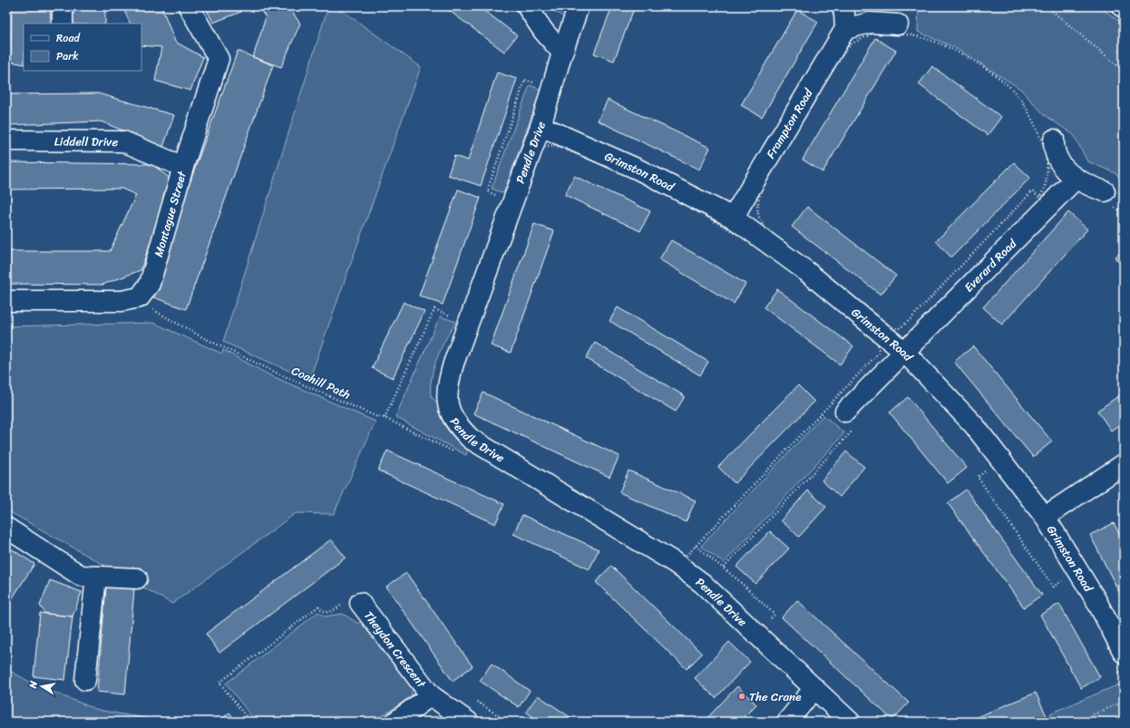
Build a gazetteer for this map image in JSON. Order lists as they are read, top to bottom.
{
  "streets": {
    "street": [
      "Frampton Road",
      "Liddell Drive",
      "Pendle Drive",
      "Grimston Road",
      "Montague Street",
      "Everard Road",
      "Theydon Crescent"
    ],
    "path": ["Coahill Path"]
  },
  "crossings": [
    ["Frampton Road", "Grimston Road"],
    ["Liddell Drive", "Montague Street"],
    ["Pendle Drive", "Grimston Road"],
    ["Grimston Road", "Everard Road"],
    ["Montague Street", "Coahill Path"]
  ],
  "places": ["The Crane"],
  "legend": ["Road", "Park"],
  "north": "left"
}
